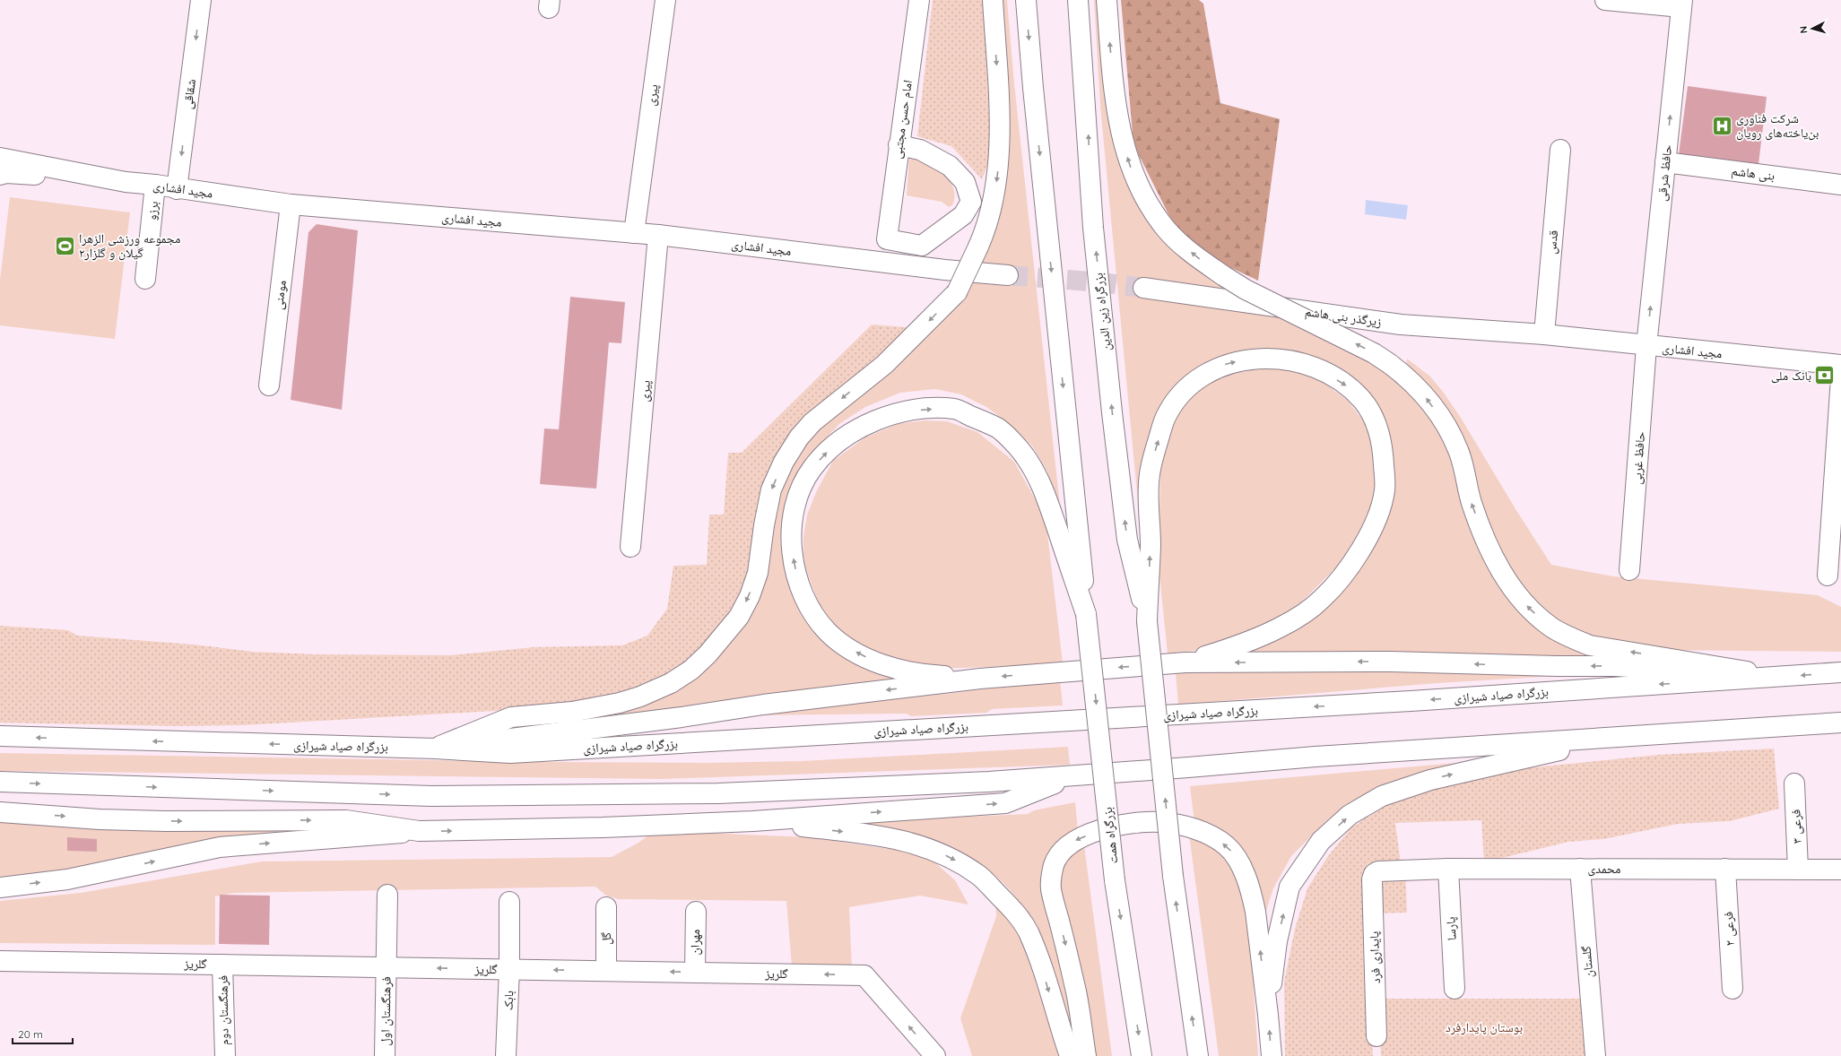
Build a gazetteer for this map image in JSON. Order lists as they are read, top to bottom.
{
  "streets": {
    "main road": [
      "شقاقی",
      "پیری",
      "امام حسن مجتبی",
      "حافظ شرقی",
      "بنی هاشم",
      "مجید افشاری",
      "برزو",
      "قدس",
      "مومنی",
      "بزرگراه زین الدین",
      "زیرگذر بنی هاشم",
      "حافظ غربی",
      "بزرگراه صیاد شیرازی",
      "فرعی ۳",
      "بزرگراه همت",
      "محمدی",
      "پارسا",
      "فرعی ۲",
      "گل",
      "مهران",
      "پایداری فرد",
      "گلستان",
      "گلریز",
      "بابک",
      "فرهنگستان دوم",
      "فرهنگستان اول"
    ]
  },
  "crossings": [
    ["شقاقی", "مجید افشاری"],
    ["پیری", "مجید افشاری"],
    ["حافظ شرقی", "بنی هاشم"],
    ["حافظ شرقی", "مجید افشاری"],
    ["حافظ شرقی", "حافظ غربی"],
    ["مجید افشاری", "برزو"],
    ["مجید افشاری", "قدس"],
    ["مجید افشاری", "مومنی"],
    ["مجید افشاری", "زیرگذر بنی هاشم"],
    ["مجید افشاری", "حافظ غربی"],
    ["قدس", "زیرگذر بنی هاشم"],
    ["فرعی ۳", "محمدی"],
    ["محمدی", "پارسا"],
    ["محمدی", "فرعی ۲"],
    ["محمدی", "پایداری فرد"],
    ["محمدی", "گلستان"],
    ["گل", "گلریز"],
    ["مهران", "گلریز"],
    ["گلریز", "بابک"],
    ["گلریز", "فرهنگستان دوم"],
    ["گلریز", "فرهنگستان اول"]
  ],
  "one_way": ["شقاقی", "حافظ شرقی"],
  "parks": ["بوستان پایدارفرد"],
  "places": {
    "hospital": ["شرکت فناوری بن‌یاخته‌های رویان"],
    "sports": ["مجموعه ورزشی الزهرا گیلان و گلزار۲"],
    "bank": ["بانک ملی"]
  },
  "scale_bar": "20 m",
  "north": "left"
}
